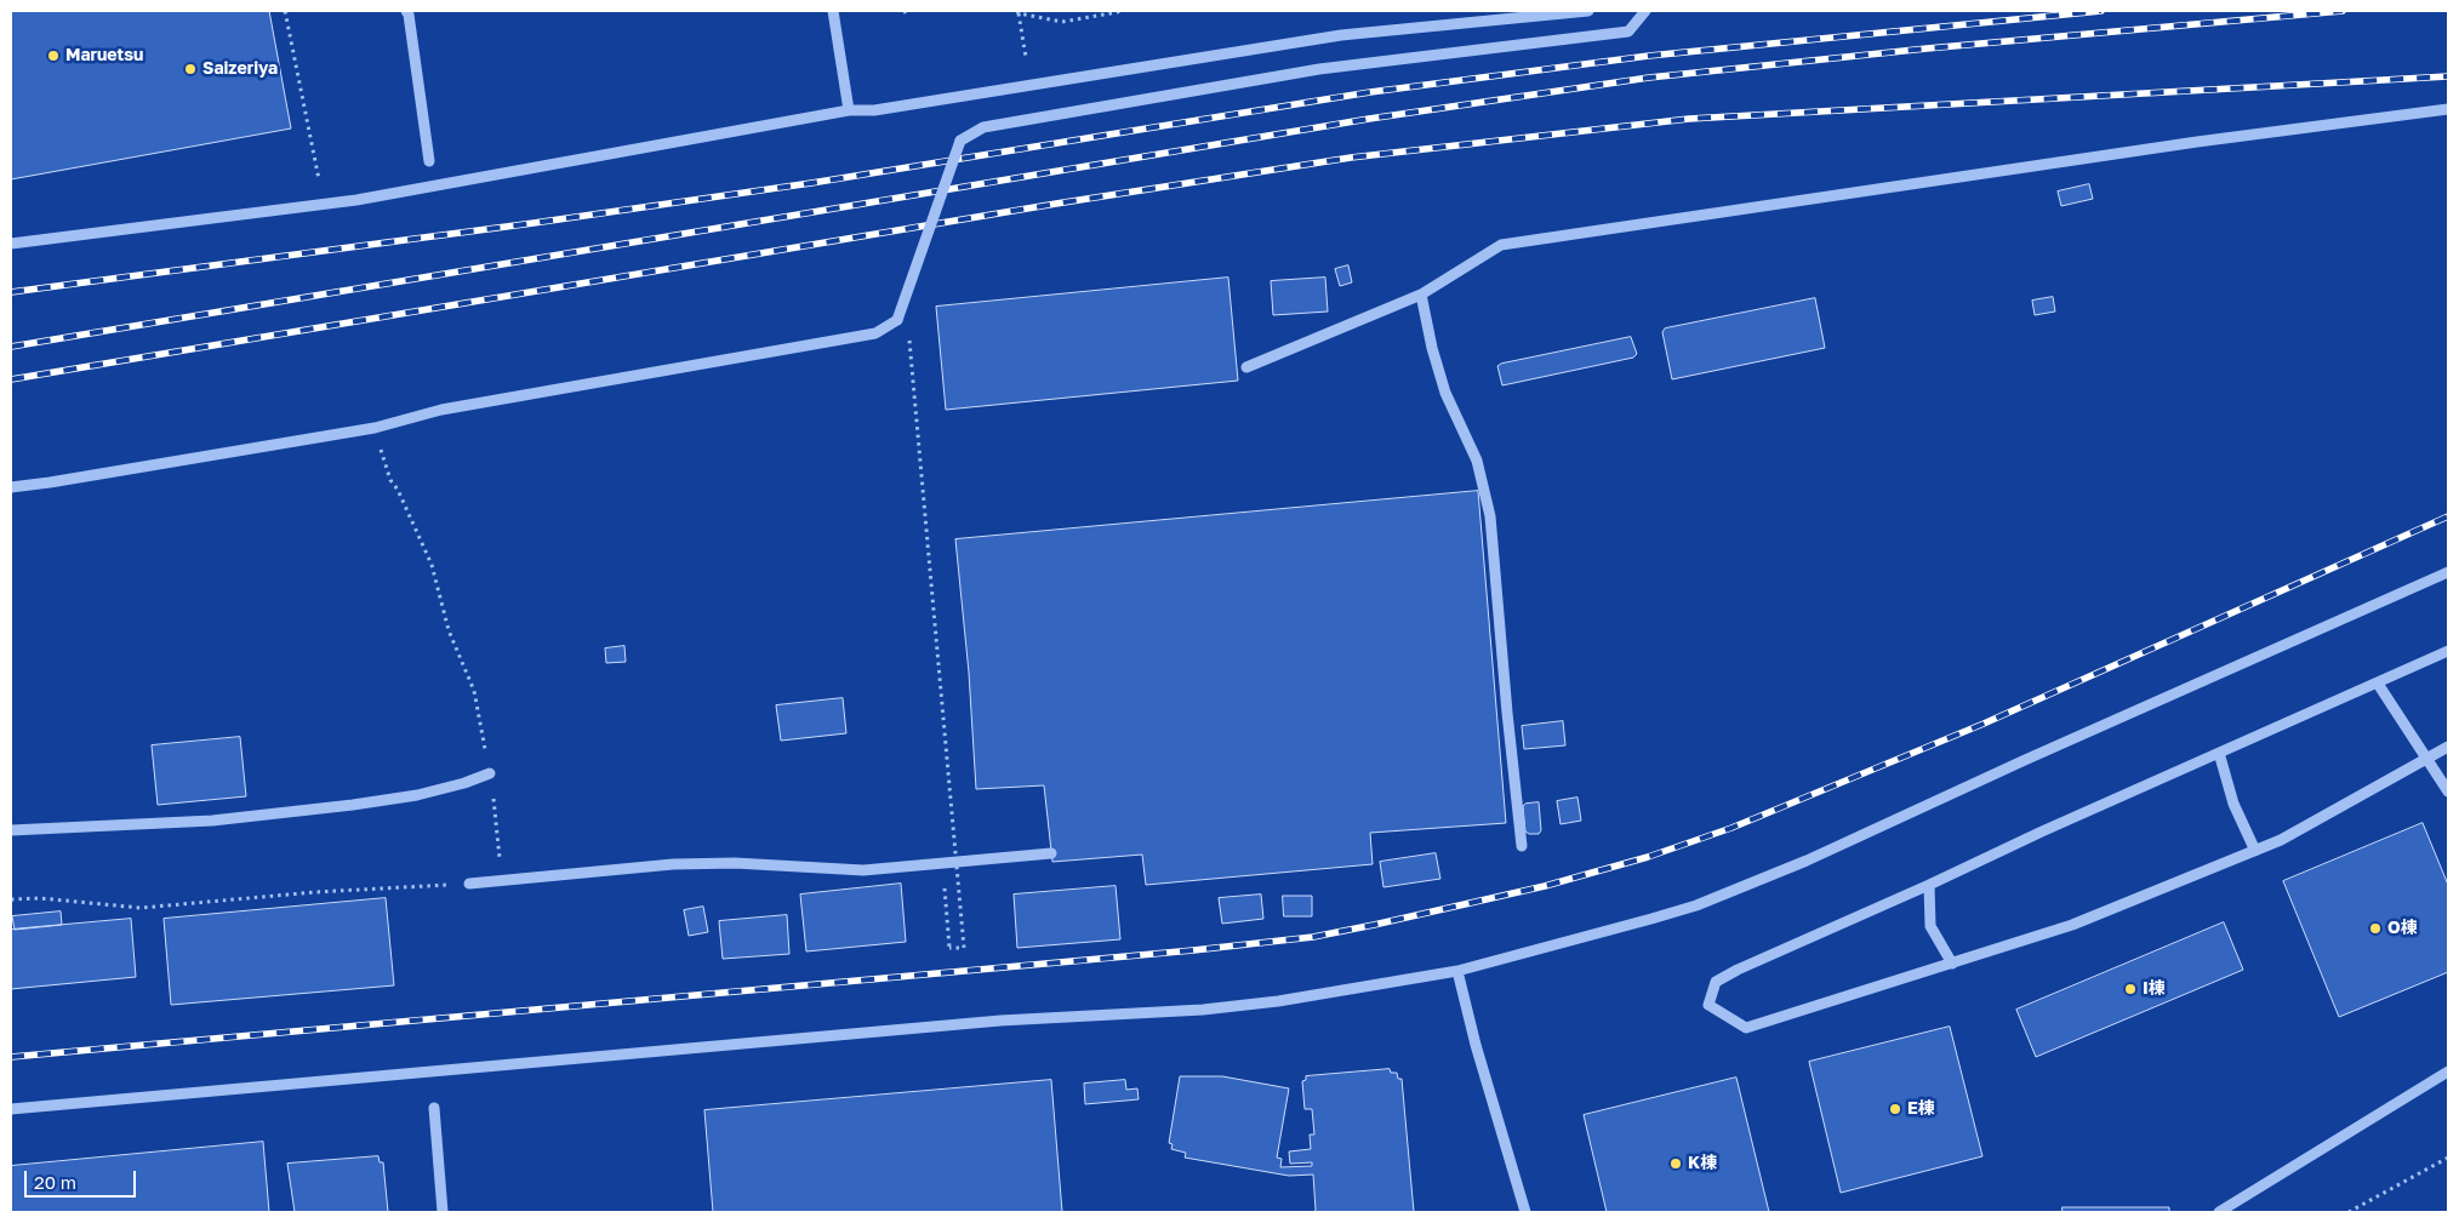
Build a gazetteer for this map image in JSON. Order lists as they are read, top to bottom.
{
  "places": [
    "Maruetsu",
    "Saizeriya",
    "O棟",
    "I棟",
    "E棟",
    "K棟"
  ],
  "scale_bar": "20 m"
}
